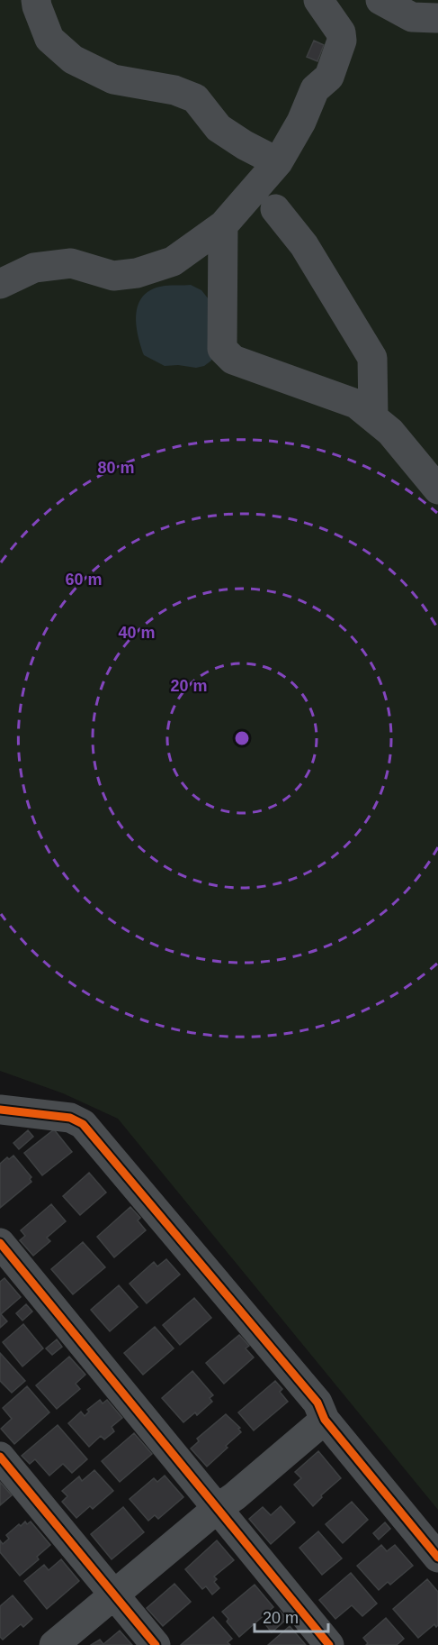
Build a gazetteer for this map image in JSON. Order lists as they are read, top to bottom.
{
  "scale_bar": "20 m",
  "rings": [
    "80 m",
    "60 m",
    "40 m",
    "20 m"
  ]
}
